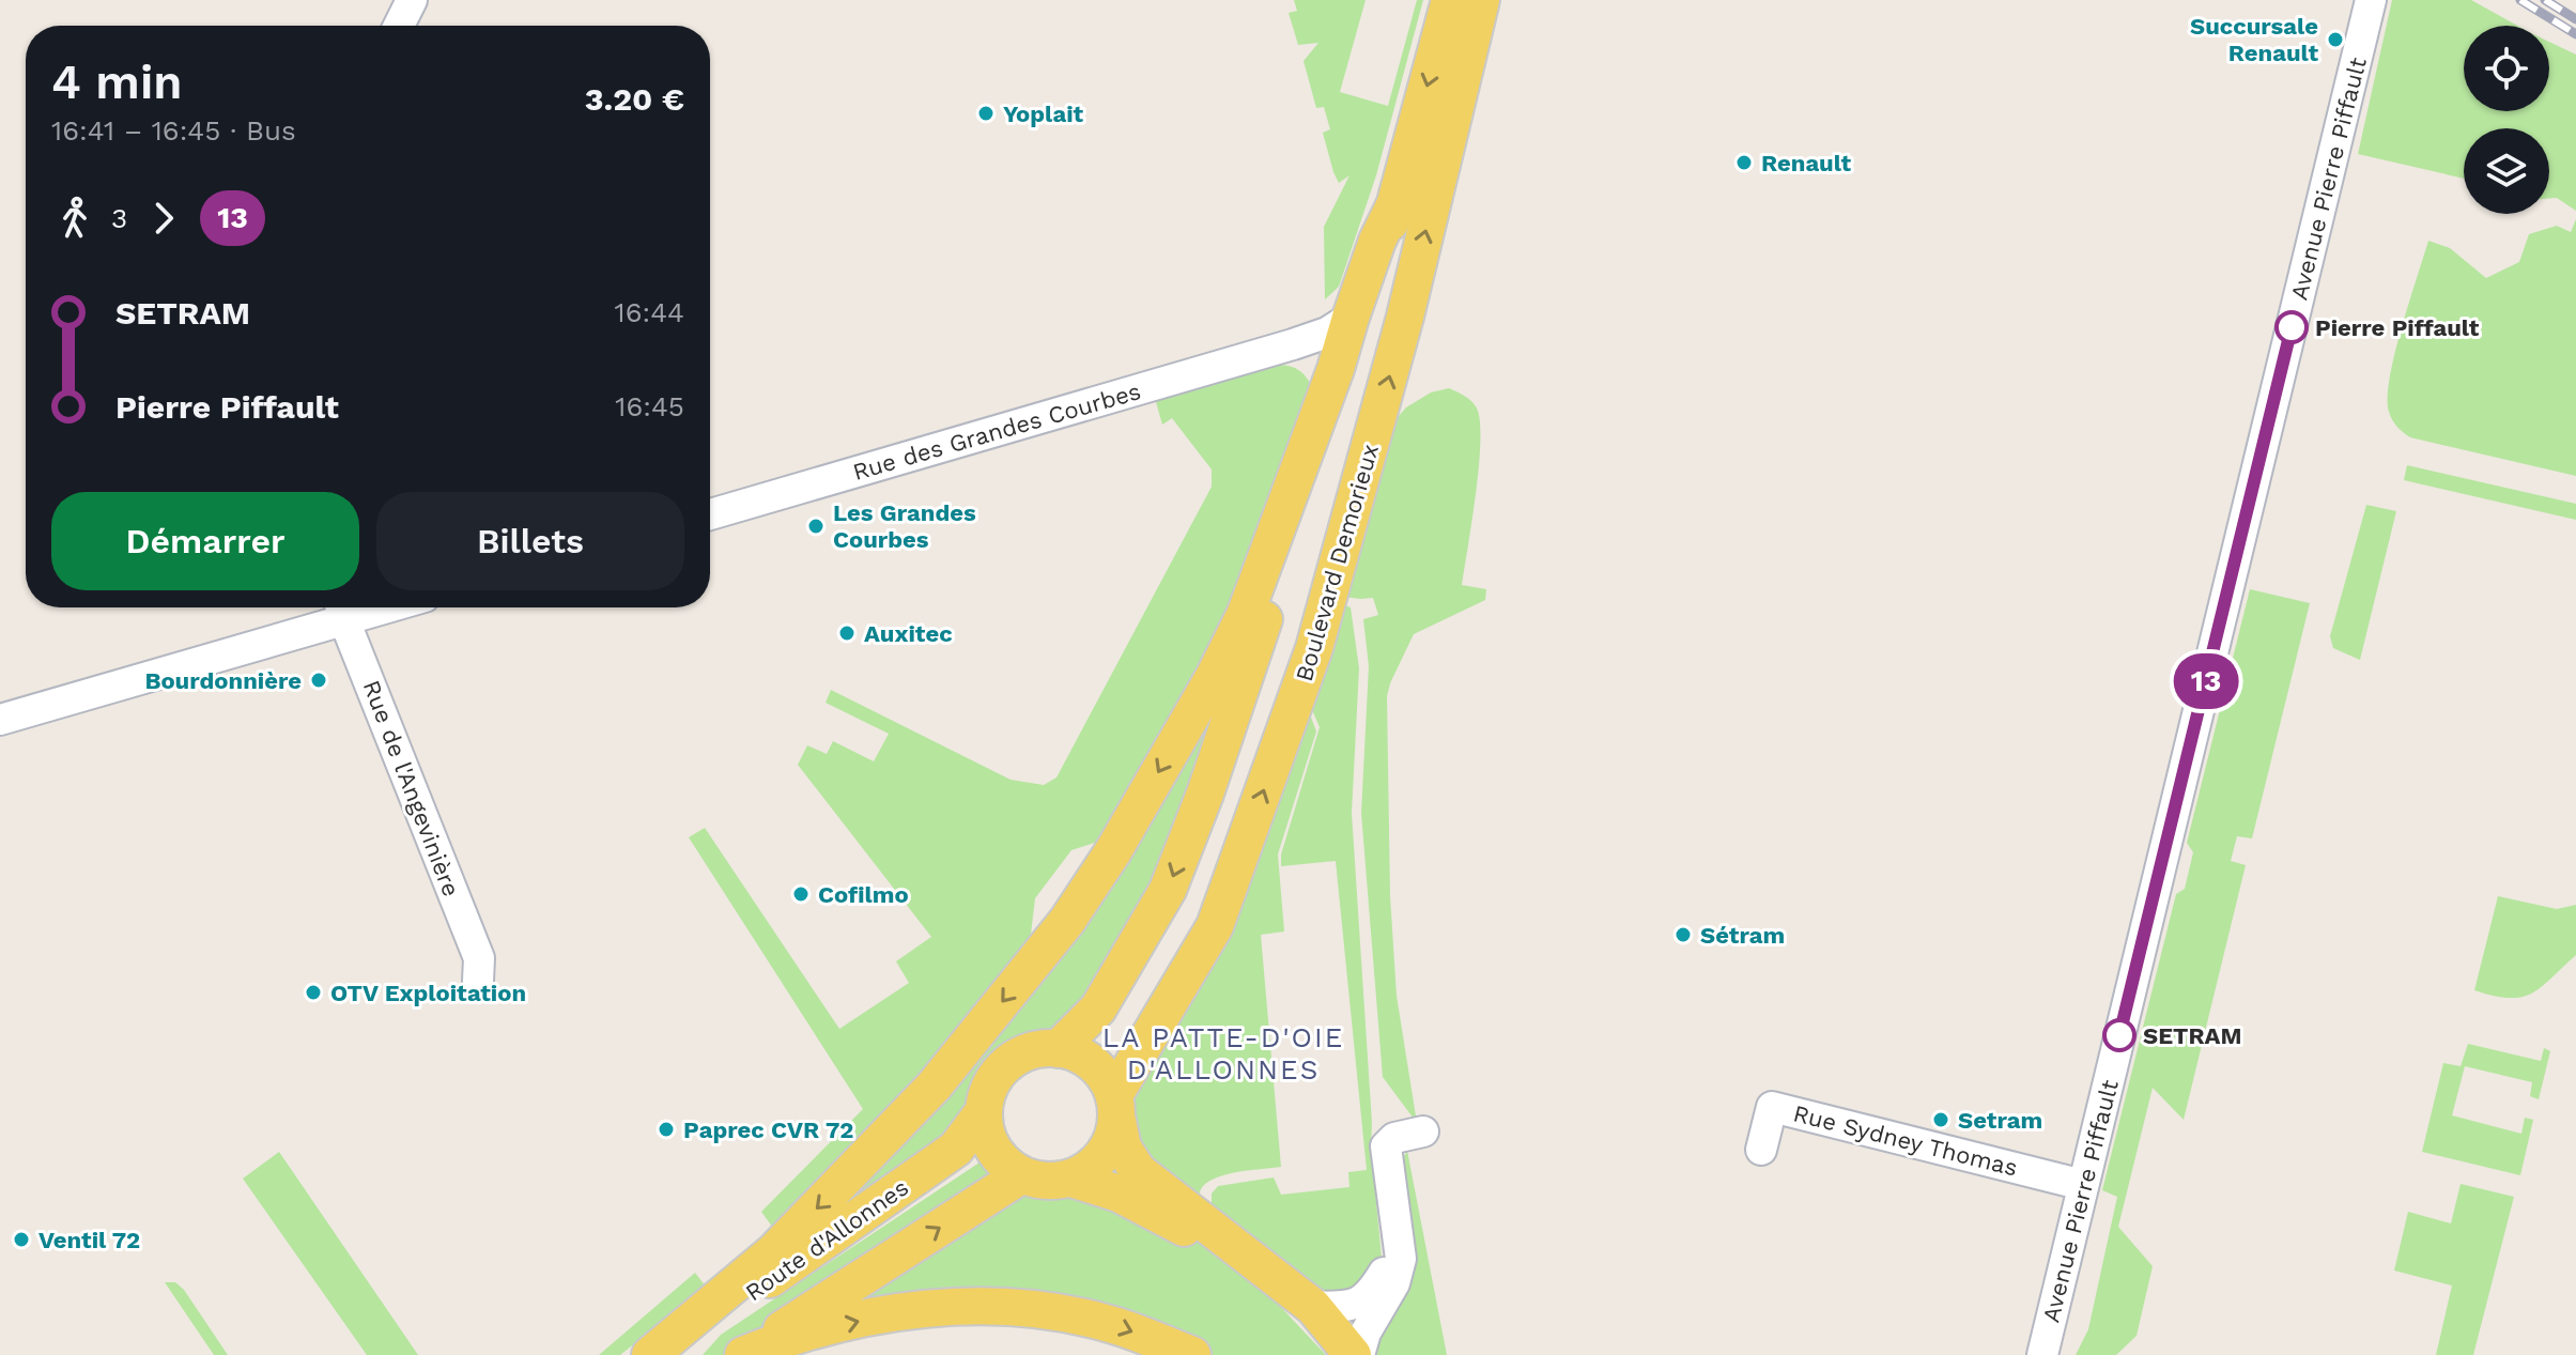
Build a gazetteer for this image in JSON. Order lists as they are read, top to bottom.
{
  "streets": {
    "main road": ["Boulevard Demorieux", "Route d'Allonnes"],
    "street": [
      "Avenue Pierre Piffault",
      "Rue des Grandes Courbes",
      "Rue de l'Angevinière",
      "Rue Sydney Thomas"
    ]
  },
  "crossings": [
    ["Avenue Pierre Piffault", "Rue Sydney Thomas"],
    ["Boulevard Demorieux", "Route d'Allonnes"]
  ],
  "districts": ["LA PATTE-D'OIE D'ALLONNES"],
  "places": [
    "Succursale Renault",
    "Yoplait",
    "Renault",
    "Pierre Piffault",
    "Les Grandes Courbes",
    "Auxitec",
    "Bourdonnière",
    "Cofilmo",
    "Sétram",
    "OTV Exploitation",
    "SETRAM",
    "Setram",
    "Paprec CVR 72",
    "Ventil 72"
  ],
  "lines": ["bus line 13"],
  "page": {
    "on_map": "13",
    "heading": ["4 min", "16:41 – 16:45 · Bus", "3.20 €"],
    "legs": ["3", "13"],
    "list": [
      {
        "name": "SETRAM",
        "value": "16:44"
      },
      {
        "name": "Pierre Piffault",
        "value": "16:45"
      }
    ],
    "buttons": ["Démarrer", "Billets"]
  }
}
